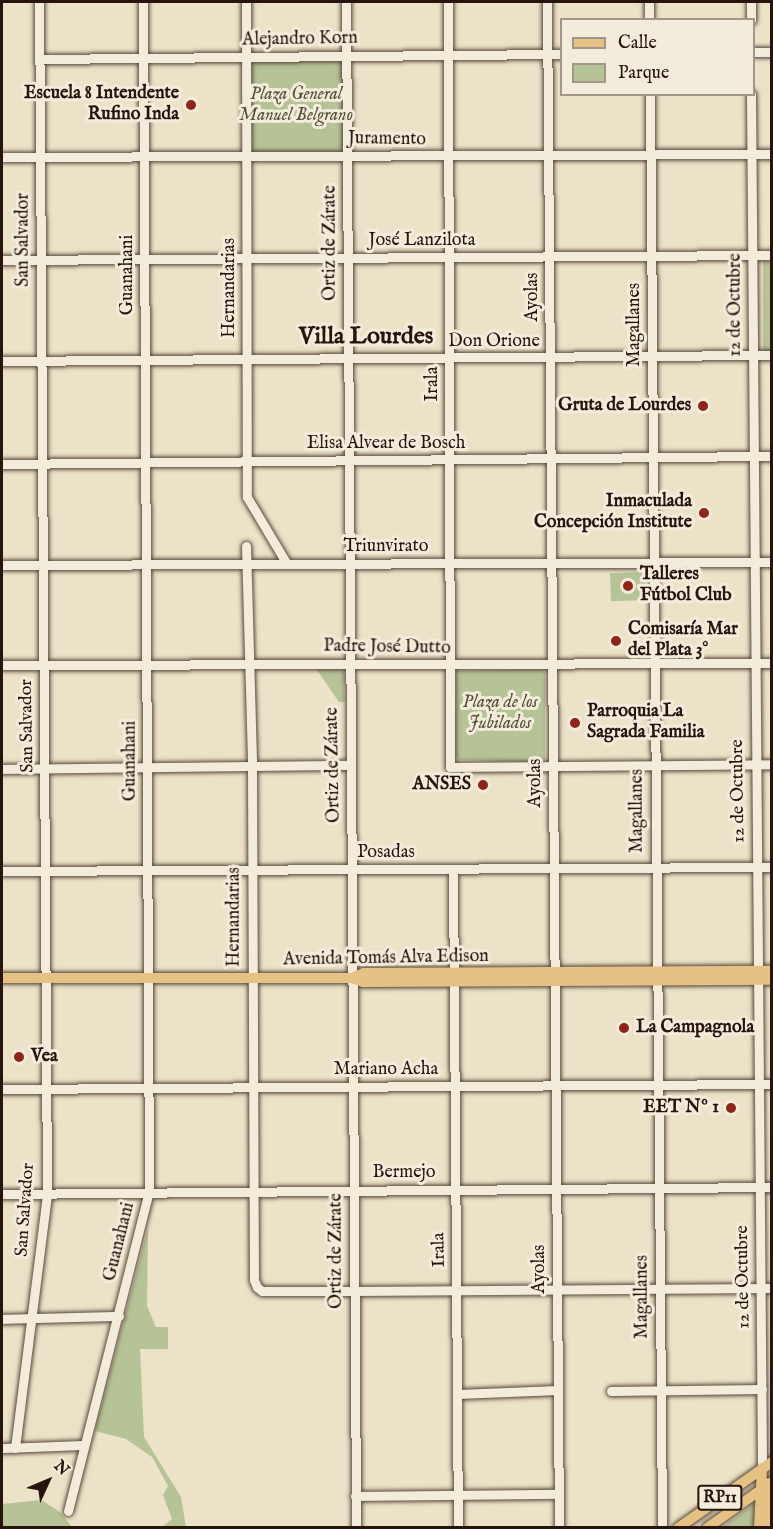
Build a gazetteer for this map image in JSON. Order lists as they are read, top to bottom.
{
  "streets": {
    "main road": ["12 de Octubre", "Avenida Tomás Alva Edison", "RP11"],
    "street": [
      "Alejandro Korn",
      "Juramento",
      "San Salvador",
      "José Lanzilota",
      "Ortiz de Zárate",
      "Guanahani",
      "Hernandarias",
      "Ayolas",
      "Magallanes",
      "Don Orione",
      "Irala",
      "Elisa Alvear de Bosch",
      "Triunvirato",
      "Padre José Dutto",
      "Posadas",
      "Mariano Acha",
      "Bermejo"
    ]
  },
  "crossings": [
    ["Alejandro Korn", "San Salvador"],
    ["Alejandro Korn", "Ortiz de Zárate"],
    ["Alejandro Korn", "Guanahani"],
    ["Alejandro Korn", "Hernandarias"],
    ["Alejandro Korn", "Ayolas"],
    ["Alejandro Korn", "Irala"],
    ["Juramento", "San Salvador"],
    ["Juramento", "Ortiz de Zárate"],
    ["Juramento", "Guanahani"],
    ["Juramento", "Hernandarias"],
    ["Juramento", "Ayolas"],
    ["Juramento", "12 de Octubre"],
    ["Juramento", "Magallanes"],
    ["Juramento", "Irala"],
    ["San Salvador", "José Lanzilota"],
    ["San Salvador", "Don Orione"],
    ["San Salvador", "Elisa Alvear de Bosch"],
    ["San Salvador", "Triunvirato"],
    ["San Salvador", "Padre José Dutto"],
    ["San Salvador", "Posadas"],
    ["San Salvador", "Avenida Tomás Alva Edison"],
    ["San Salvador", "Mariano Acha"],
    ["San Salvador", "Bermejo"],
    ["José Lanzilota", "Ortiz de Zárate"],
    ["José Lanzilota", "Guanahani"],
    ["José Lanzilota", "Hernandarias"],
    ["José Lanzilota", "Ayolas"],
    ["José Lanzilota", "12 de Octubre"],
    ["José Lanzilota", "Magallanes"],
    ["José Lanzilota", "Irala"],
    ["Ortiz de Zárate", "Hernandarias"],
    ["Ortiz de Zárate", "Don Orione"],
    ["Ortiz de Zárate", "Elisa Alvear de Bosch"],
    ["Ortiz de Zárate", "Triunvirato"],
    ["Ortiz de Zárate", "Padre José Dutto"],
    ["Ortiz de Zárate", "Posadas"],
    ["Ortiz de Zárate", "Avenida Tomás Alva Edison"],
    ["Ortiz de Zárate", "Mariano Acha"],
    ["Ortiz de Zárate", "Bermejo"],
    ["Guanahani", "Don Orione"],
    ["Guanahani", "Elisa Alvear de Bosch"],
    ["Guanahani", "Triunvirato"],
    ["Guanahani", "Padre José Dutto"],
    ["Guanahani", "Posadas"],
    ["Guanahani", "Avenida Tomás Alva Edison"],
    ["Guanahani", "Mariano Acha"],
    ["Guanahani", "Bermejo"],
    ["Hernandarias", "Don Orione"],
    ["Hernandarias", "Elisa Alvear de Bosch"],
    ["Hernandarias", "Triunvirato"],
    ["Hernandarias", "Padre José Dutto"],
    ["Hernandarias", "Posadas"],
    ["Hernandarias", "Avenida Tomás Alva Edison"],
    ["Hernandarias", "Mariano Acha"],
    ["Hernandarias", "Bermejo"],
    ["Ayolas", "Don Orione"],
    ["Ayolas", "Irala"],
    ["Ayolas", "Elisa Alvear de Bosch"],
    ["Ayolas", "Triunvirato"],
    ["Ayolas", "Padre José Dutto"],
    ["Ayolas", "Posadas"],
    ["Ayolas", "Avenida Tomás Alva Edison"],
    ["Ayolas", "Mariano Acha"],
    ["Ayolas", "Bermejo"],
    ["12 de Octubre", "Don Orione"],
    ["12 de Octubre", "Elisa Alvear de Bosch"],
    ["12 de Octubre", "Triunvirato"],
    ["12 de Octubre", "Padre José Dutto"],
    ["12 de Octubre", "Posadas"],
    ["12 de Octubre", "Avenida Tomás Alva Edison"],
    ["12 de Octubre", "Mariano Acha"],
    ["12 de Octubre", "Bermejo"],
    ["12 de Octubre", "RP11"],
    ["Magallanes", "Don Orione"],
    ["Magallanes", "Elisa Alvear de Bosch"],
    ["Magallanes", "Triunvirato"],
    ["Magallanes", "Padre José Dutto"],
    ["Magallanes", "Posadas"],
    ["Magallanes", "Avenida Tomás Alva Edison"],
    ["Magallanes", "Mariano Acha"],
    ["Magallanes", "Bermejo"],
    ["Don Orione", "Irala"],
    ["Irala", "Elisa Alvear de Bosch"],
    ["Irala", "Triunvirato"],
    ["Irala", "Padre José Dutto"],
    ["Irala", "Posadas"],
    ["Irala", "Avenida Tomás Alva Edison"],
    ["Irala", "Mariano Acha"],
    ["Irala", "Bermejo"]
  ],
  "districts": ["Villa Lourdes"],
  "parks": ["Plaza General Manuel Belgrano", "Plaza de los Jubilados"],
  "places": [
    "Escuela 8 Intendente Rufino Inda",
    "Gruta de Lourdes",
    "Inmaculada Concepción Institute",
    "Talleres Fútbol Club",
    "Comisaría Mar del Plata 3°",
    "Parroquia La Sagrada Familia",
    "ANSES",
    "La Campagnola",
    "Vea",
    "EET Nº 1"
  ],
  "legend": ["Calle", "Parque"],
  "north": "top right"
}
